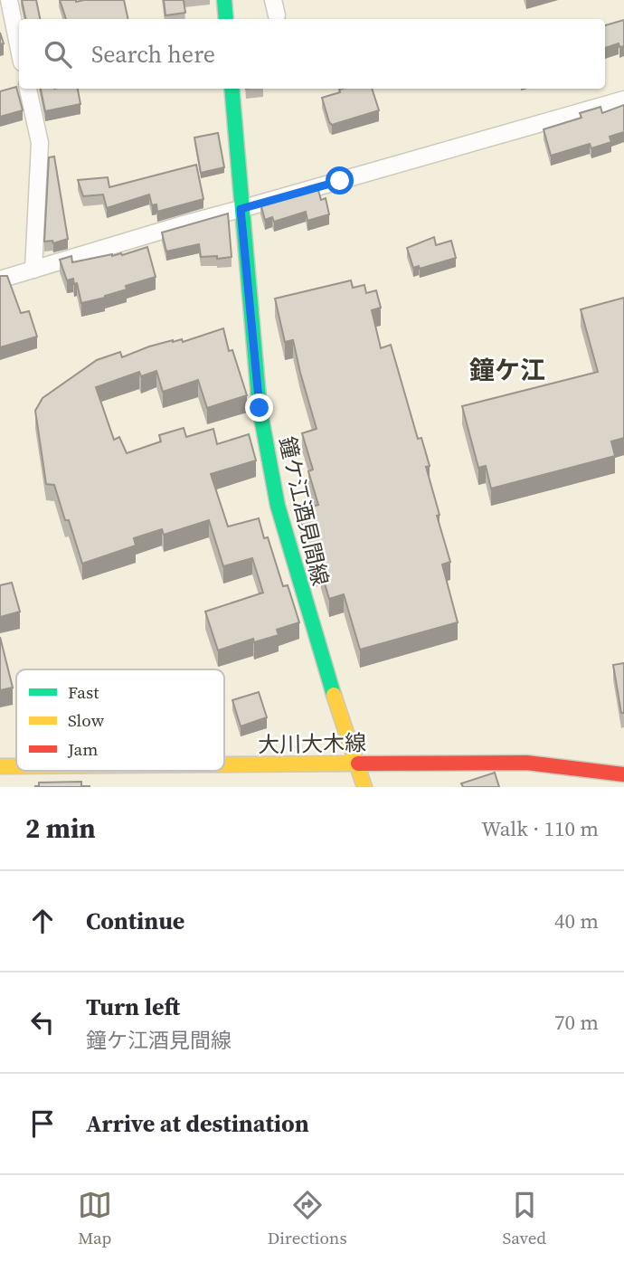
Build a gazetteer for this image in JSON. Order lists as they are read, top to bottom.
{
  "streets": {
    "main road": ["鐘ケ江酒見間線", "大川大木線"]
  },
  "crossings": [
    ["鐘ケ江酒見間線", "大川大木線"]
  ],
  "districts": ["鐘ケ江"],
  "legend": ["Fast", "Slow", "Jam"],
  "page": {
    "search": "Search here",
    "heading": ["2 min", "Walk · 110 m"],
    "list": [
      ["Continue", "40 m"],
      ["Turn left", "鐘ケ江酒見間線", "70 m"],
      "Arrive at destination"
    ],
    "nav": ["Map", "Directions", "Saved"]
  }
}
